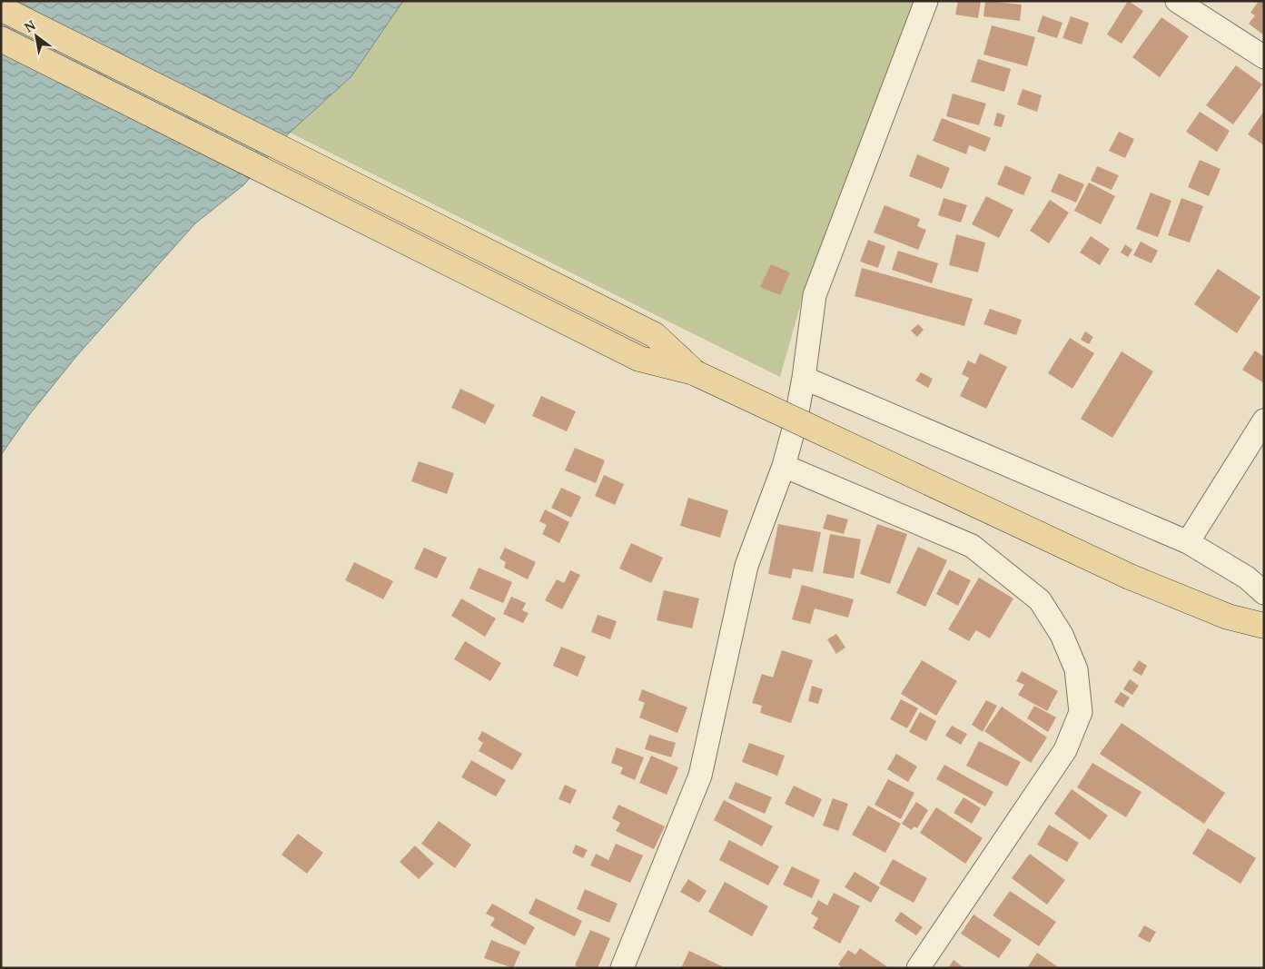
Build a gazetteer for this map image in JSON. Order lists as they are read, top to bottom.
{
  "north": "top left"
}
